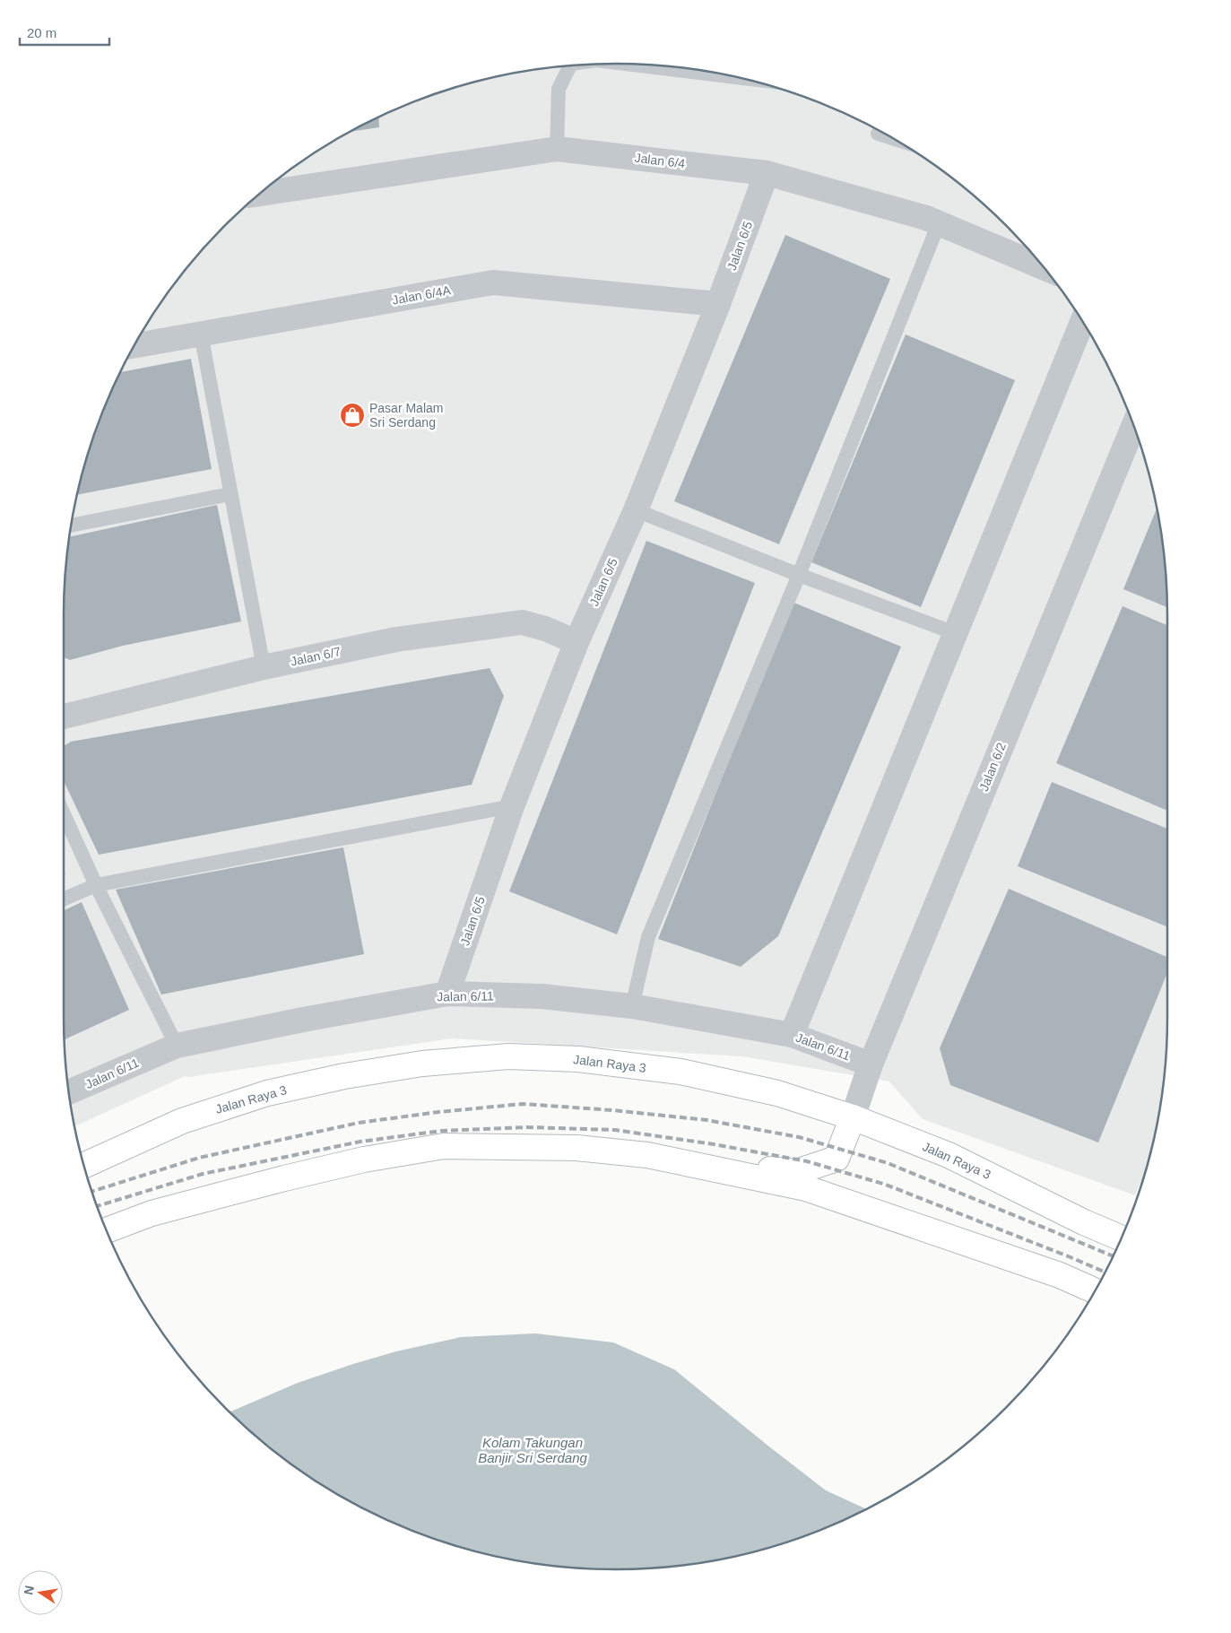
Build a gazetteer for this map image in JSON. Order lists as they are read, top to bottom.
{
  "streets": {
    "street": [
      "Jalan 6/4",
      "Jalan 6/5",
      "Jalan 6/4A",
      "Jalan 6/7",
      "Jalan 6/2",
      "Jalan 6/11",
      "Jalan Raya 3"
    ]
  },
  "crossings": [
    ["Jalan 6/4", "Jalan 6/5"],
    ["Jalan 6/5", "Jalan 6/4A"],
    ["Jalan 6/5", "Jalan 6/7"],
    ["Jalan 6/5", "Jalan 6/11"],
    ["Jalan 6/2", "Jalan 6/11"],
    ["Jalan 6/2", "Jalan Raya 3"]
  ],
  "water": ["Kolam Takungan Banjir Sri Serdang"],
  "places": {
    "shop": ["Pasar Malam Sri Serdang"]
  },
  "scale_bar": "20 m",
  "north": "left"
}
